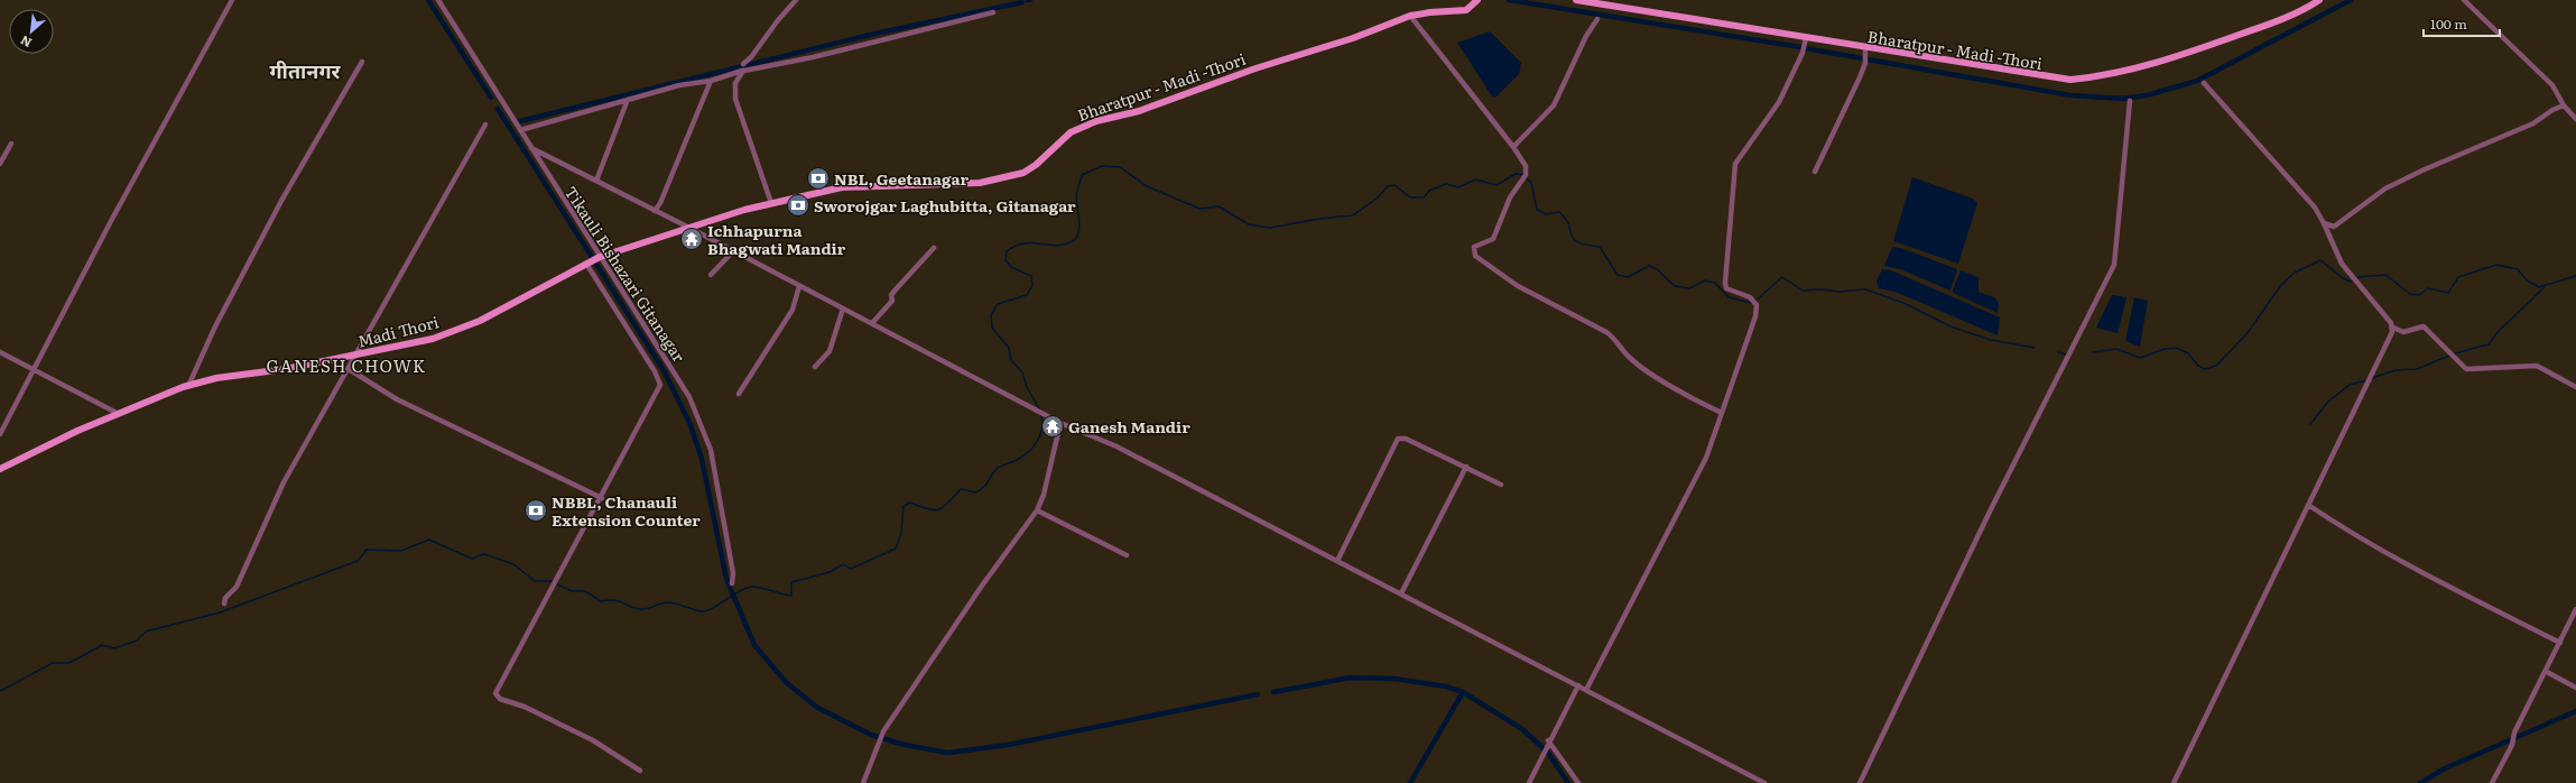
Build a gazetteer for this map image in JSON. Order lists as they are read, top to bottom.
{
  "streets": {
    "main road": ["Bharatpur - Madi -Thori", "Madi Thori"],
    "street": ["Tikauli Bishazari Gitanagar"]
  },
  "crossings": [
    ["Bharatpur - Madi -Thori", "Tikauli Bishazari Gitanagar"],
    ["Bharatpur - Madi -Thori", "Madi Thori"],
    ["Tikauli Bishazari Gitanagar", "Madi Thori"]
  ],
  "districts": ["गीतानगर", "GANESH CHOWK"],
  "places": {
    "bank": ["NBL, Geetanagar", "Sworojgar Laghubitta, Gitanagar", "NBBL, Chanauli Extension Counter"],
    "temple": ["Ichhapurna Bhagwati Mandir", "Ganesh Mandir"]
  },
  "scale_bar": "100 m",
  "north": "bottom left"
}
